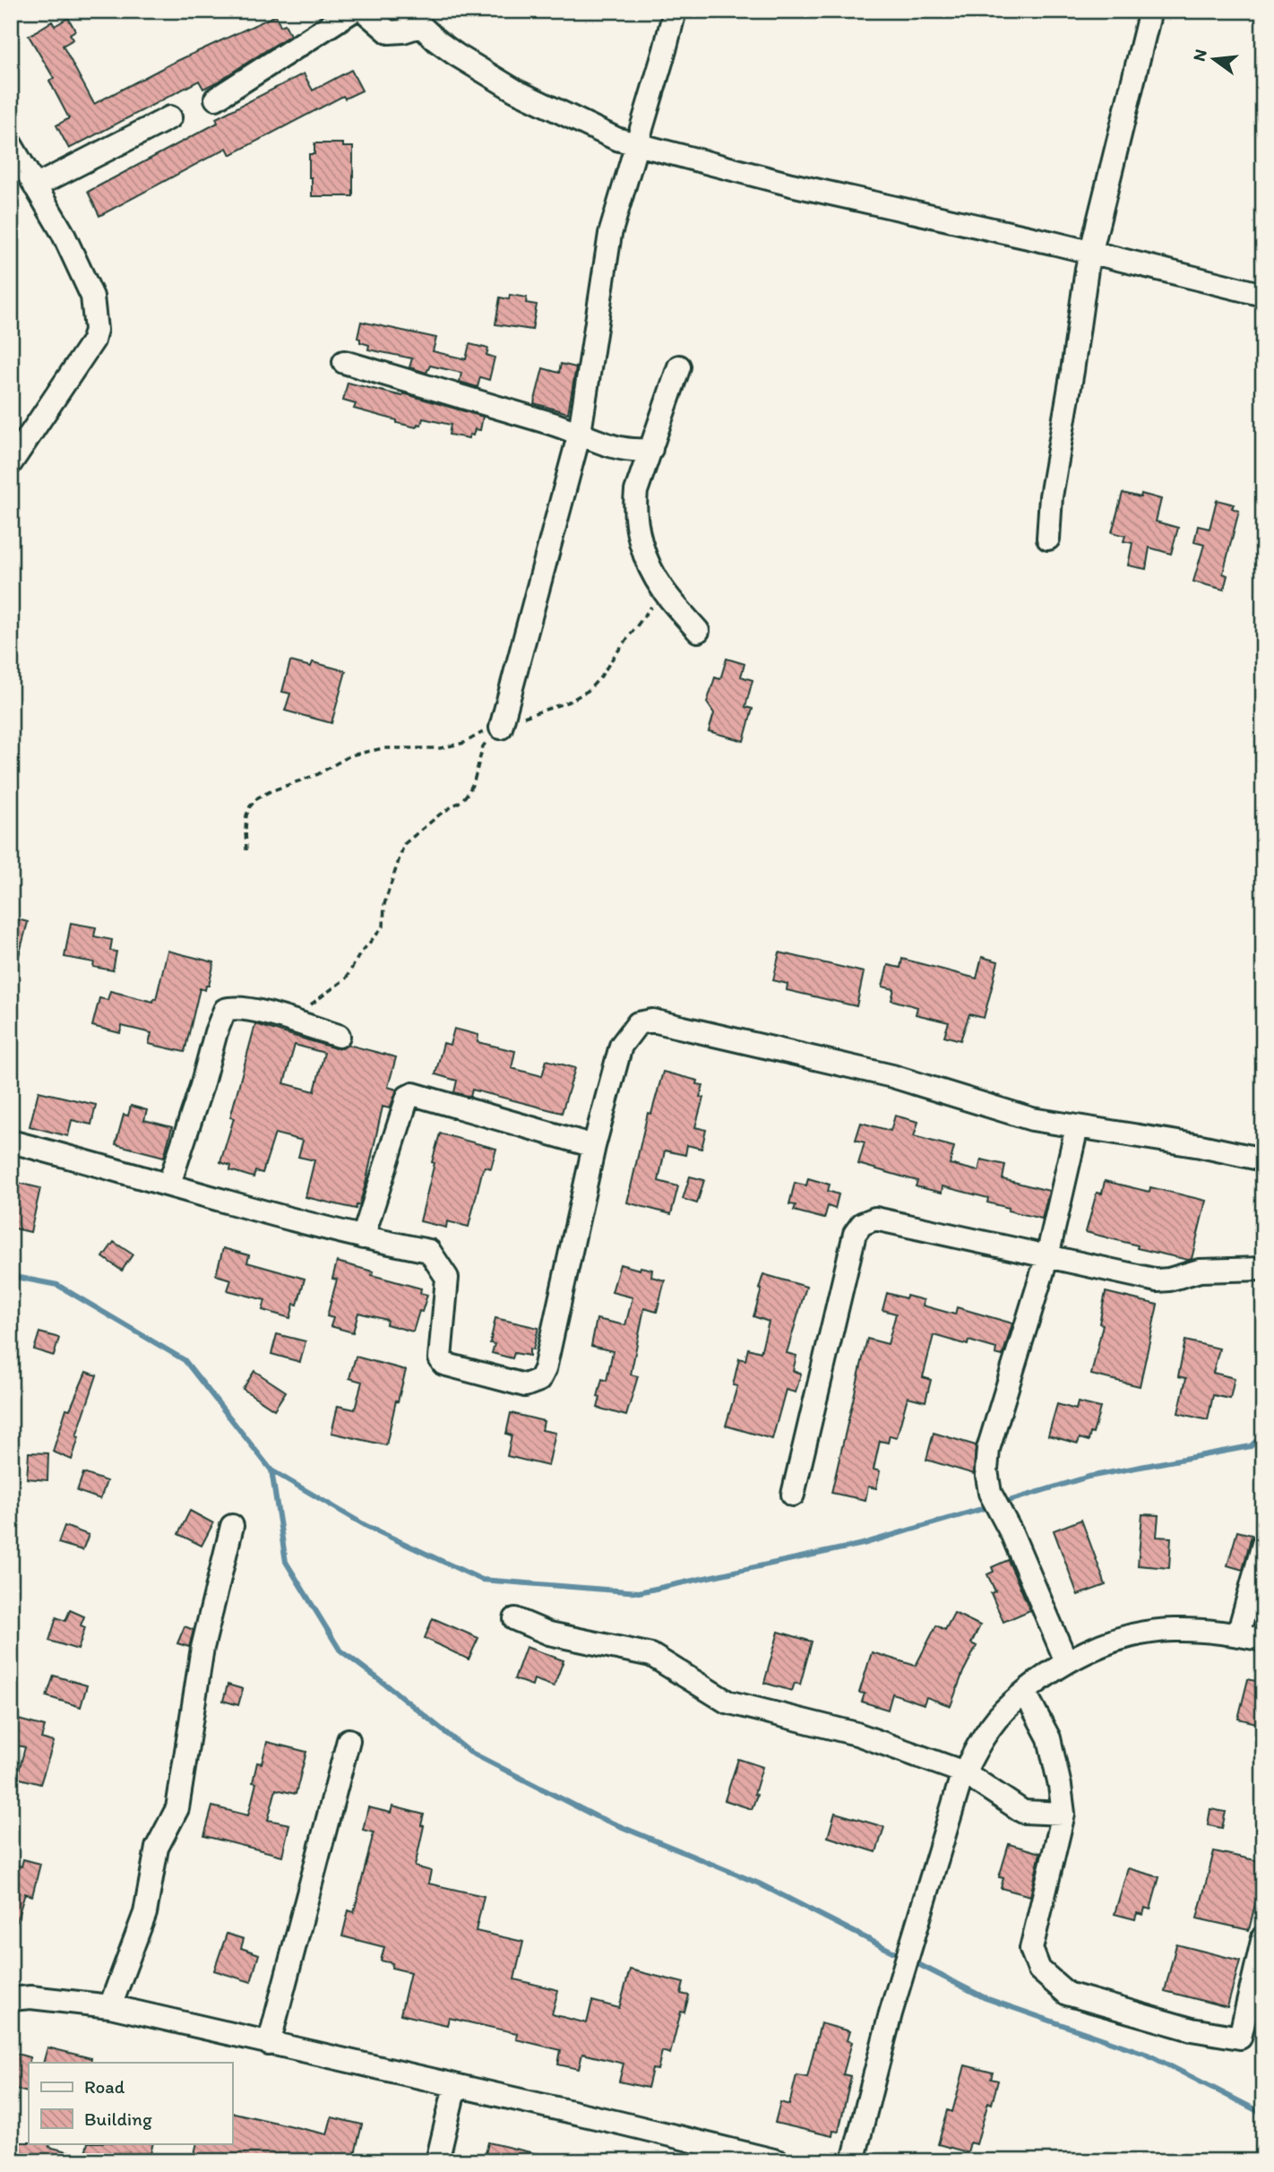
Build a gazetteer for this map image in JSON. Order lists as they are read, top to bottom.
{
  "legend": ["Road", "Building"],
  "north": "left"
}
